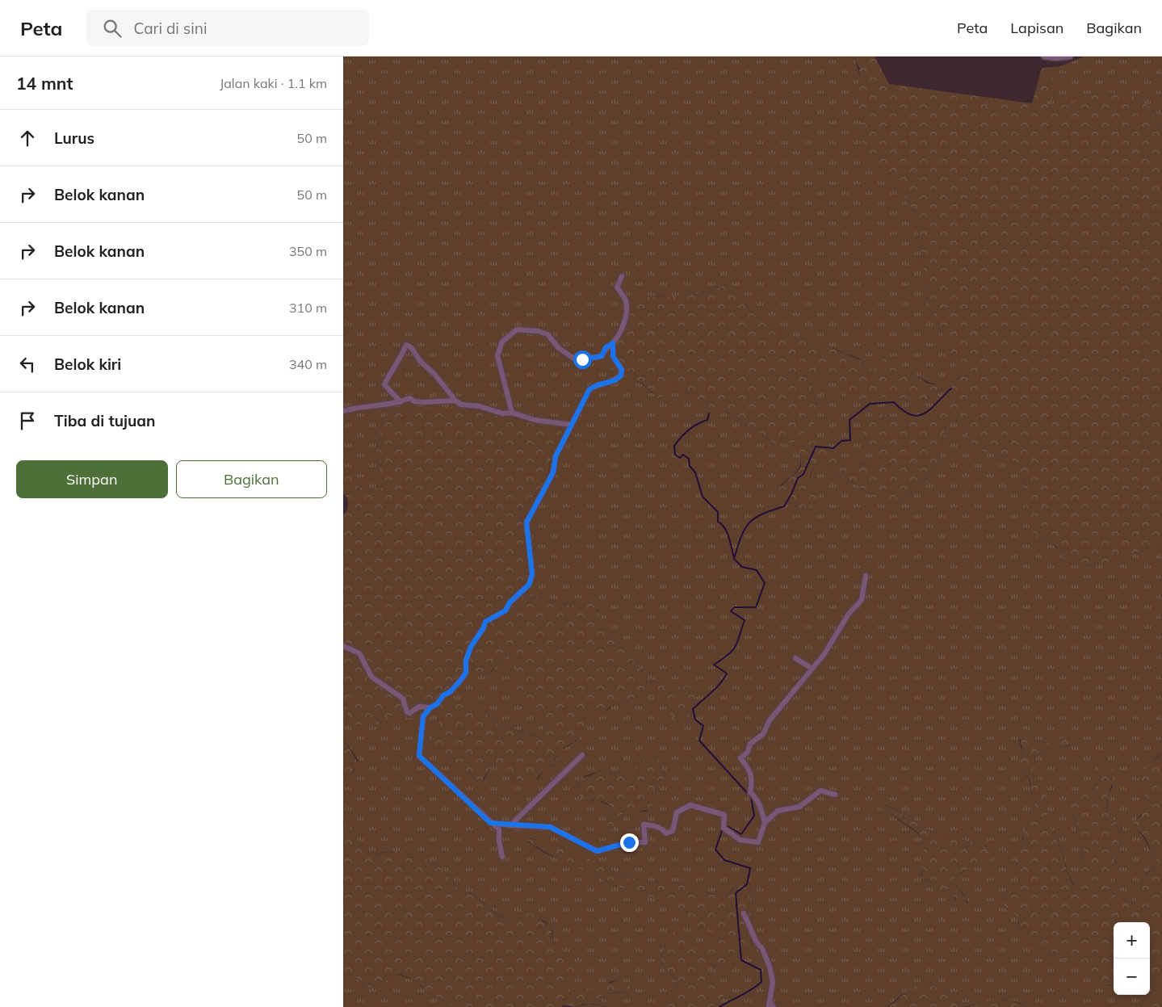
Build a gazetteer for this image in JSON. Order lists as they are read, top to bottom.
{
  "page": {
    "header": "Peta",
    "search": "Cari di sini",
    "nav": ["Peta", "Lapisan", "Bagikan"],
    "heading": ["14 mnt", "Jalan kaki · 1.1 km"],
    "list": [
      ["Lurus", "50 m"],
      ["Belok kanan", "50 m"],
      ["Belok kanan", "350 m"],
      ["Belok kanan", "310 m"],
      ["Belok kiri", "340 m"],
      "Tiba di tujuan"
    ],
    "buttons": ["Simpan", "Bagikan"],
    "map_buttons": ["+", "−"]
  }
}
